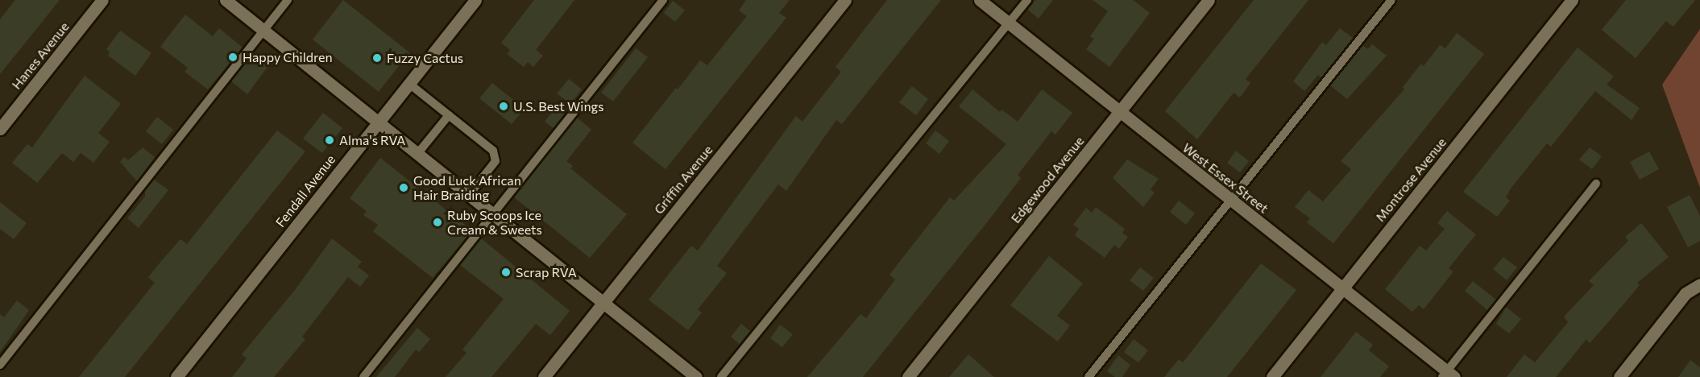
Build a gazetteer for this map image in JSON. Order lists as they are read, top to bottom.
{
  "streets": {
    "street": [
      "Hanes Avenue",
      "West Essex Street",
      "Griffin Avenue",
      "Edgewood Avenue",
      "Montrose Avenue",
      "Fendall Avenue"
    ]
  },
  "crossings": [
    ["West Essex Street", "Edgewood Avenue"],
    ["West Essex Street", "Montrose Avenue"]
  ],
  "places": [
    "Happy Children",
    "Fuzzy Cactus",
    "U.S. Best Wings",
    "Alma's RVA",
    "Good Luck African Hair Braiding",
    "Ruby Scoops Ice Cream & Sweets",
    "Scrap RVA"
  ]
}
